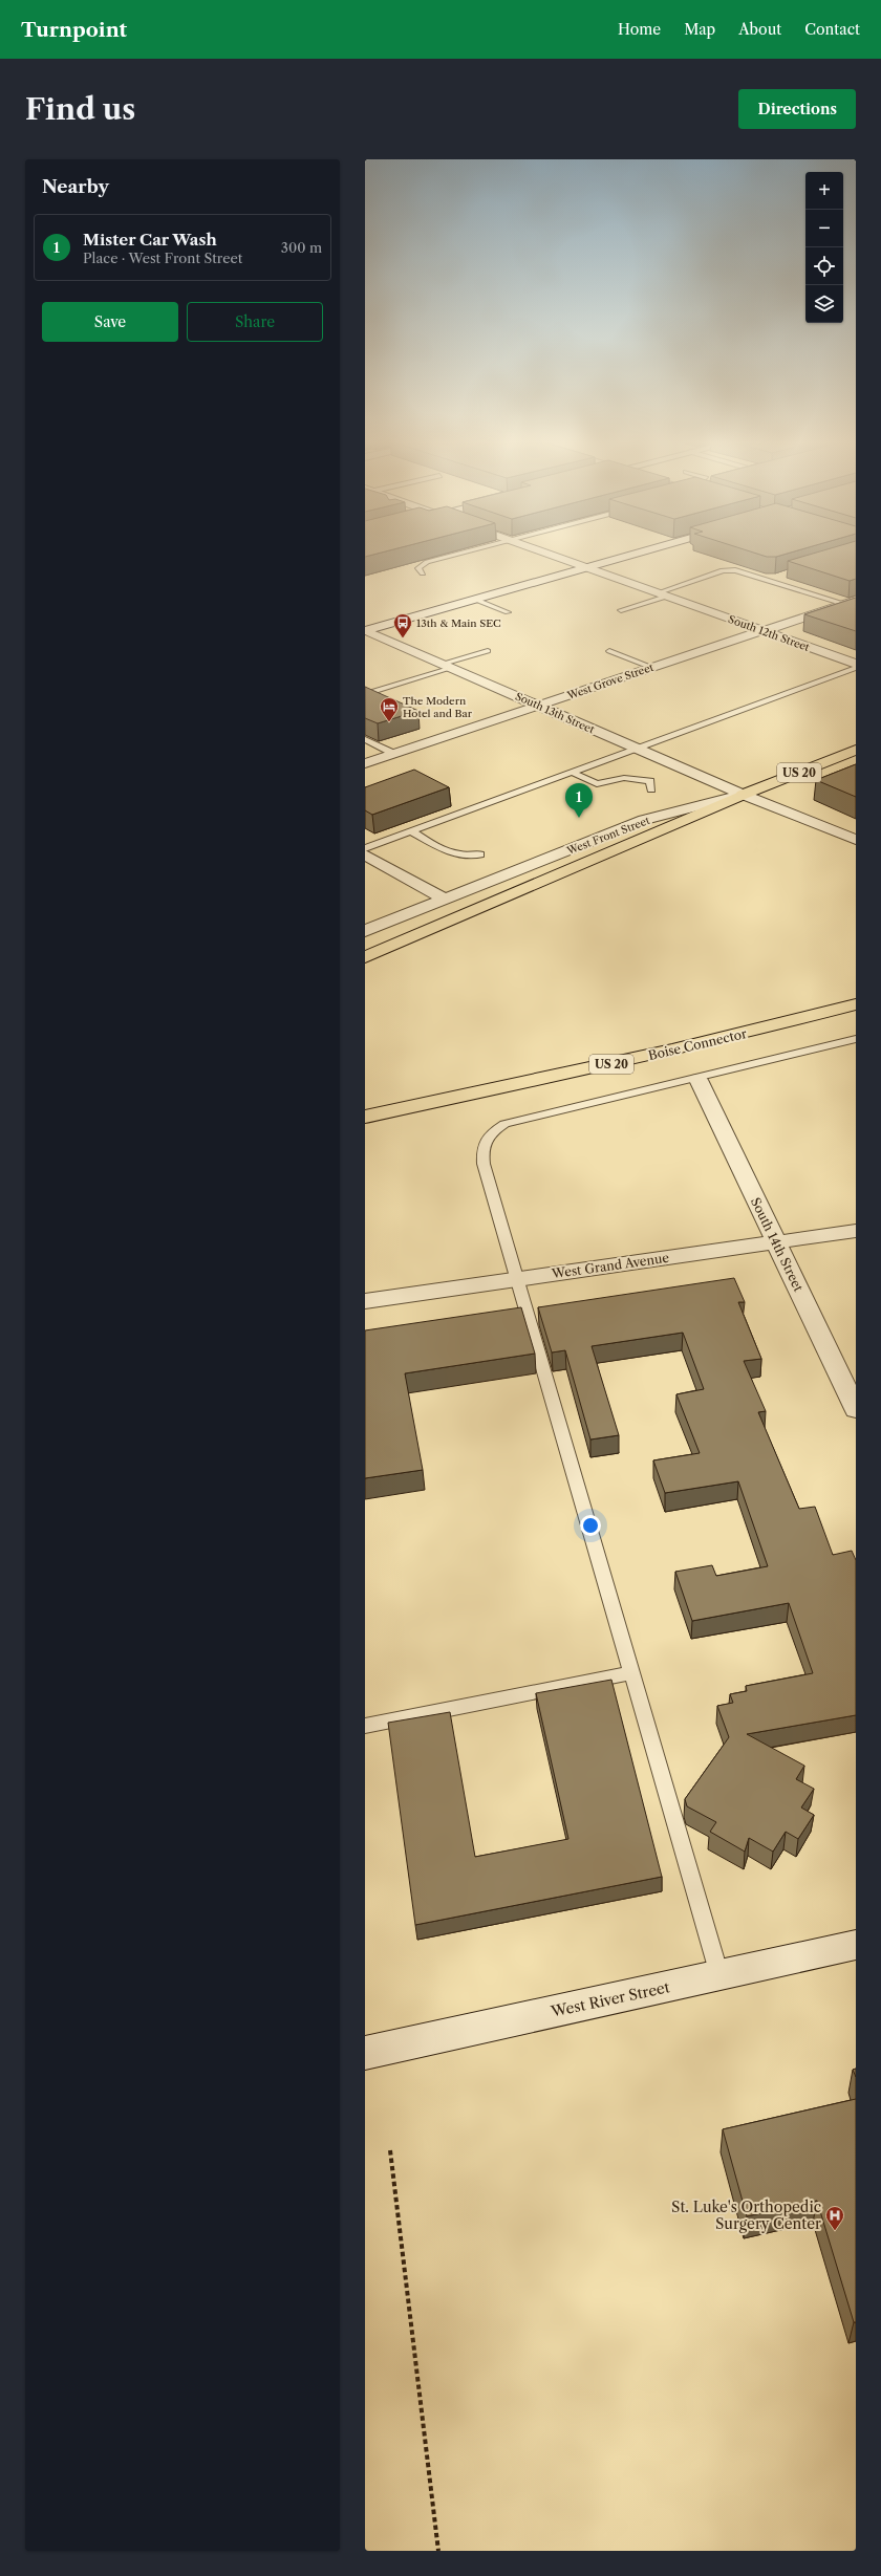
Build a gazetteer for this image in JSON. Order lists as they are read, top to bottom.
{
  "streets": {
    "main road": ["US 20", "West Front Street", "Boise Connector"],
    "street": [
      "South 12th Street",
      "West Grove Street",
      "South 13th Street",
      "South 14th Street",
      "West Grand Avenue",
      "West River Street"
    ]
  },
  "crossings": [
    ["South 12th Street", "West Grove Street"],
    ["West Grove Street", "South 13th Street"],
    ["South 13th Street", "US 20"],
    ["South 13th Street", "West Front Street"],
    ["US 20", "West Front Street"],
    ["South 14th Street", "West Grand Avenue"]
  ],
  "places": {
    "bus stop": ["13th & Main SEC"],
    "hotel": ["The Modern Hotel and Bar"],
    "hospital": ["St. Luke's Orthopedic Surgery Center"]
  },
  "page": {
    "header": "Turnpoint",
    "nav": [
      "Home",
      "Map",
      "About",
      "Contact"
    ],
    "buttons": [
      "Directions",
      ["Save", "Share"]
    ],
    "title": "Find us",
    "heading": "Nearby",
    "map_buttons": ["+", "−"],
    "list": [
      {
        "mark": "1",
        "name": "Mister Car Wash",
        "note": "Place · West Front Street",
        "value": "300 m"
      }
    ],
    "pins": "1"
  }
}
